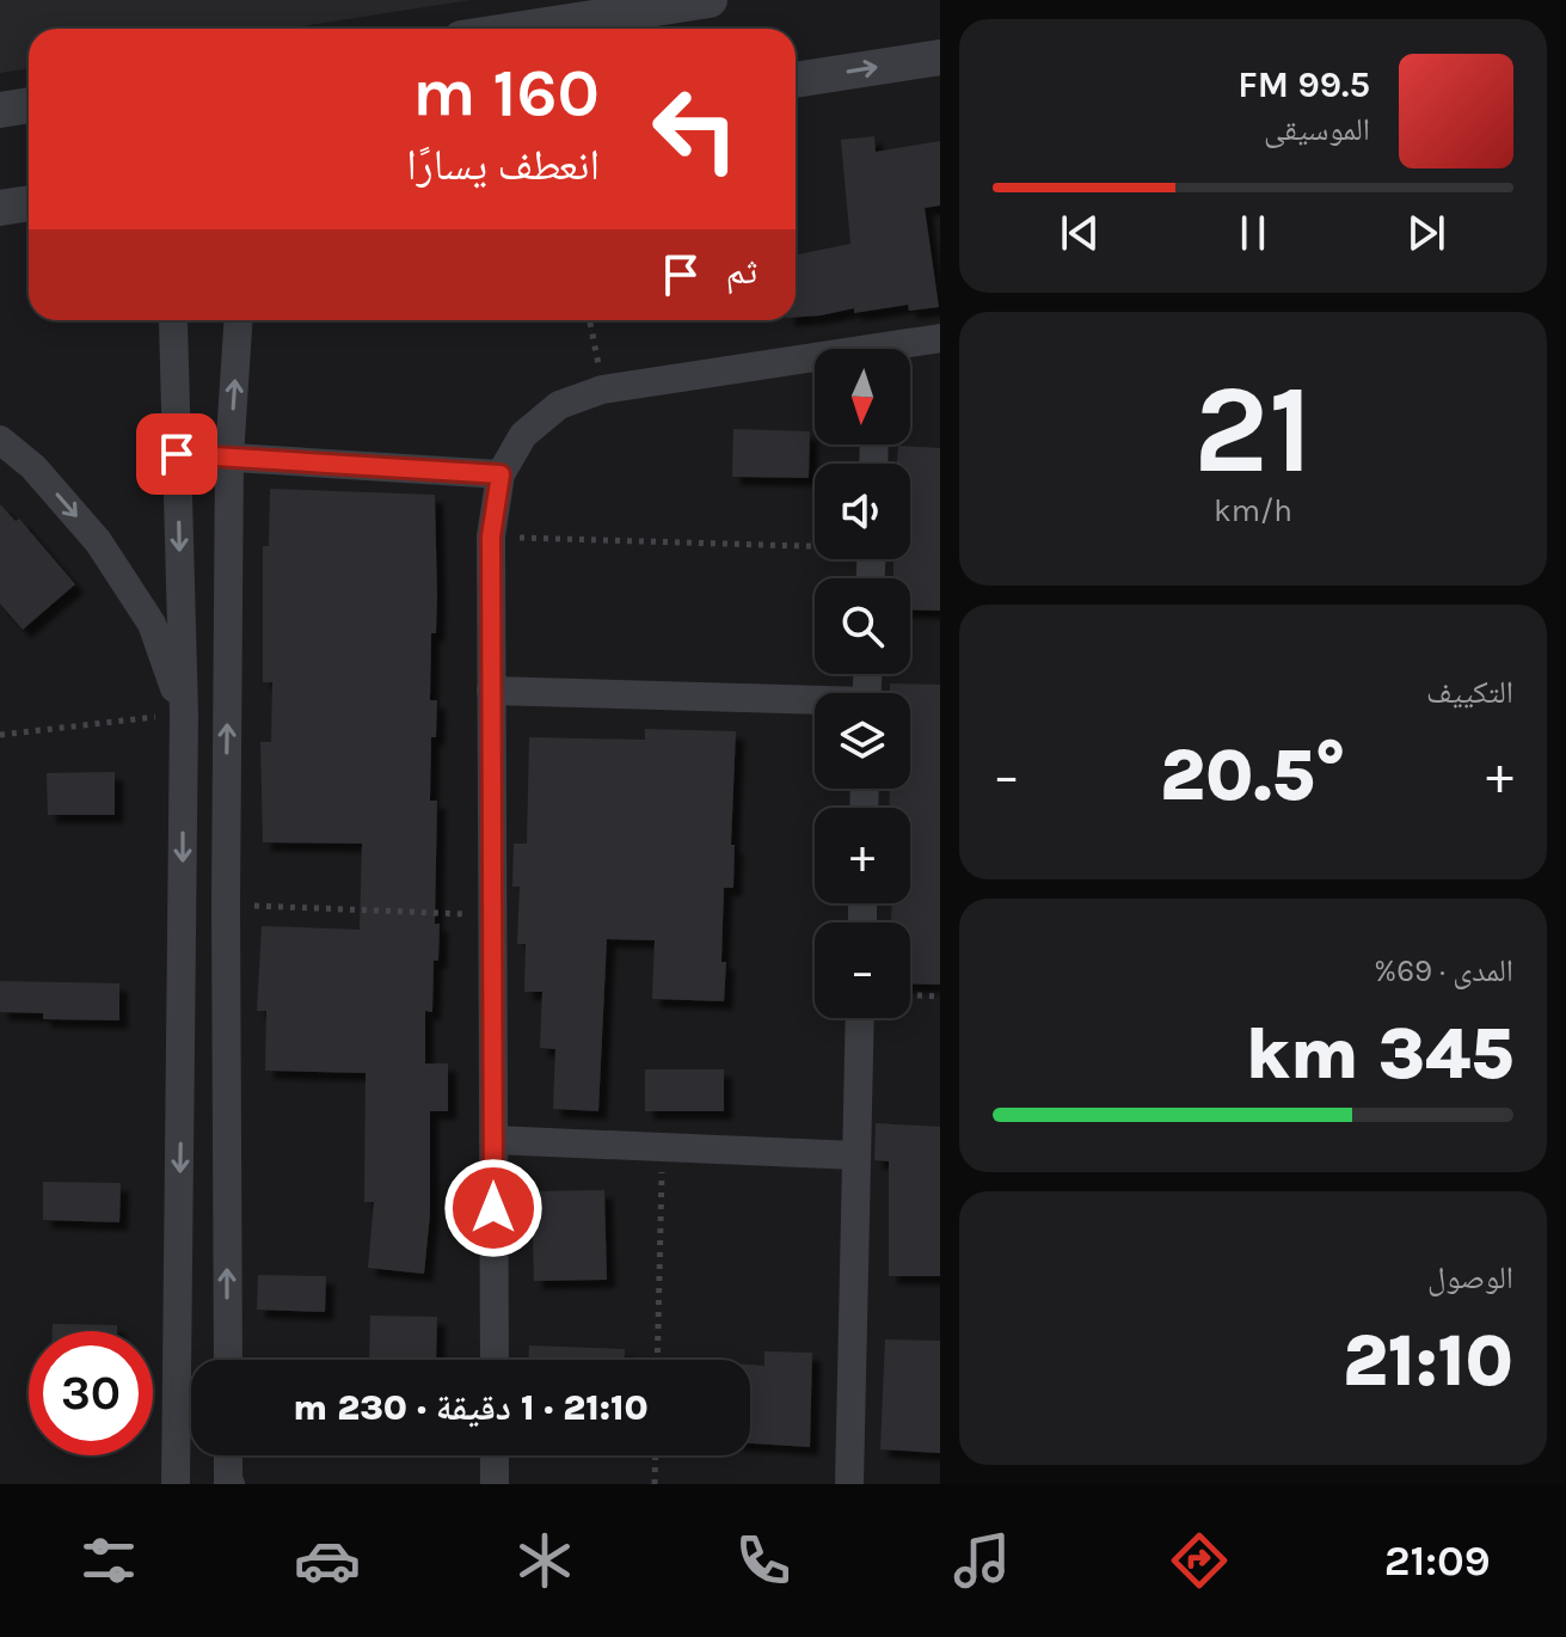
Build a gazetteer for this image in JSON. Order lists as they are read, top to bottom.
{
  "north": "bottom",
  "page": {
    "turn": ["160 m", "انعطف يسارًا"],
    "song": ["99.5 FM", "الموسيقى"],
    "then": "ثم",
    "tile": [
      ["21", "km/h"],
      "التكييف",
      ["المدى · 69%", "345 km"],
      ["الوصول", "21:10"]
    ],
    "map_buttons": ["+", "−"],
    "heat": ["−", "20.5°", "+"],
    "limit": "30",
    "trip": "21:10 · 1 دقيقة · 230 m",
    "tabs": "21:09"
  }
}
